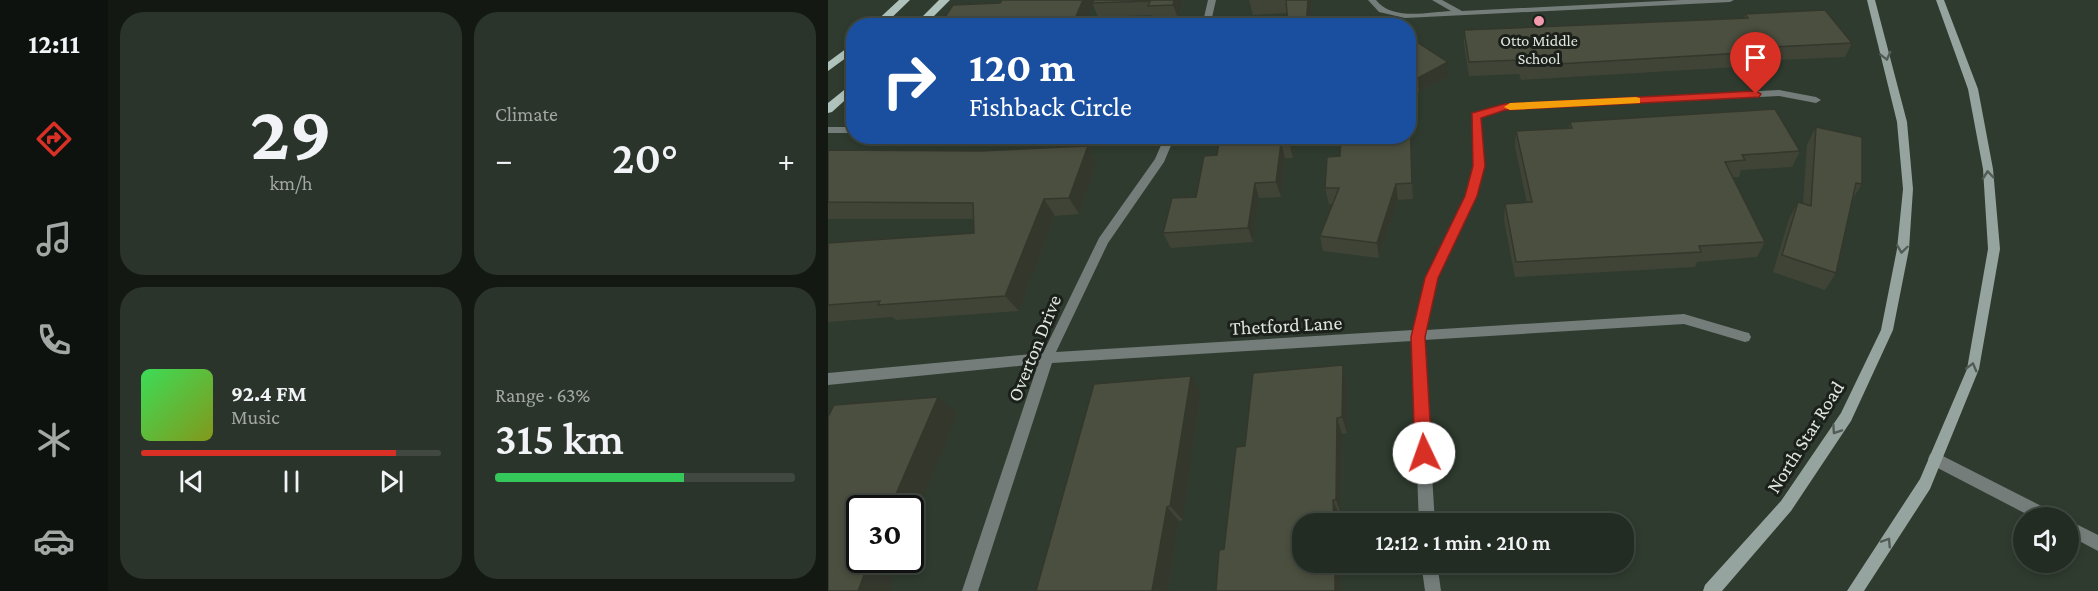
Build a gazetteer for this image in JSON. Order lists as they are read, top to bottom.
{
  "streets": {
    "main road": ["North Star Road"],
    "street": ["Thetford Lane", "Overton Drive"]
  },
  "crossings": [
    ["Thetford Lane", "Overton Drive"]
  ],
  "places": ["Otto Middle School"],
  "page": {
    "tabs": "12:11",
    "tile": [
      ["29", "km/h"],
      "Climate",
      ["Range · 63%", "315 km"]
    ],
    "turn": ["120 m", "Fishback Circle"],
    "heat": ["−", "20°", "+"],
    "song": ["92.4 FM", "Music"],
    "limit": "30",
    "trip": "12:12 · 1 min · 210 m"
  }
}
